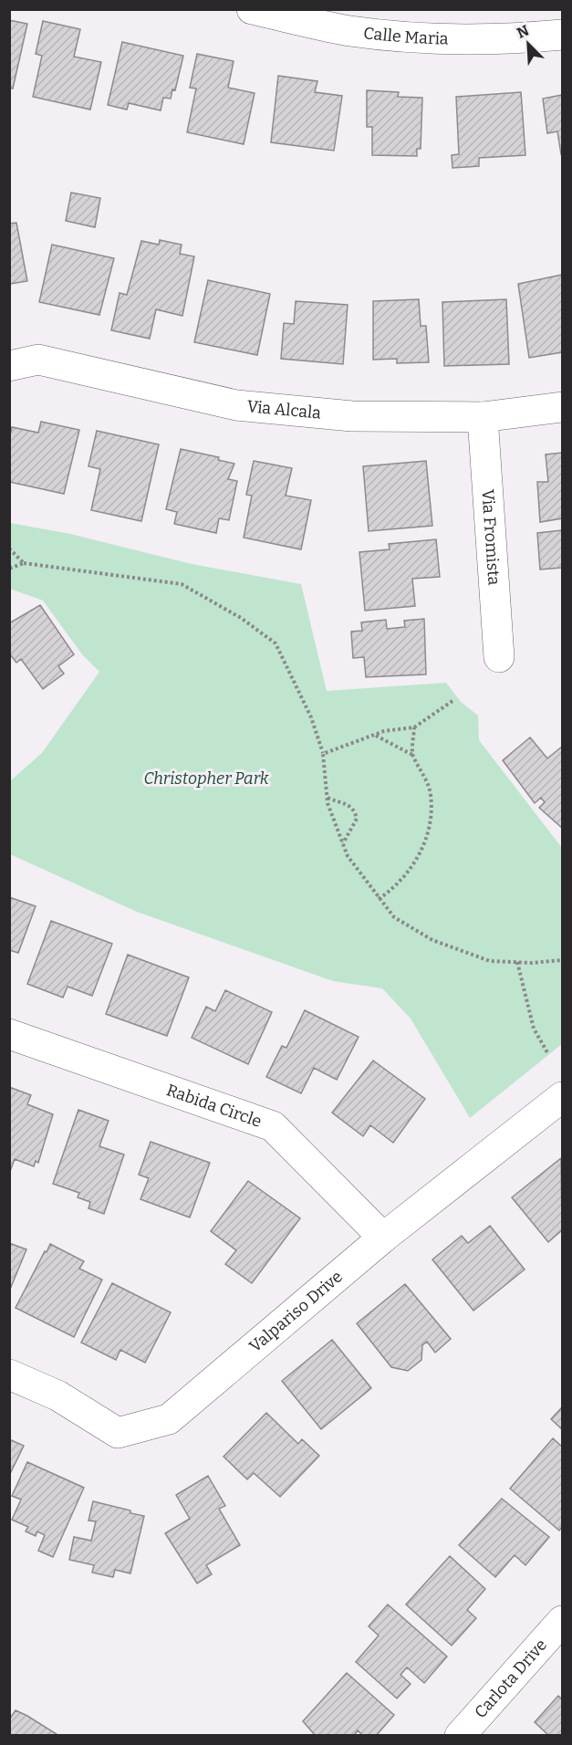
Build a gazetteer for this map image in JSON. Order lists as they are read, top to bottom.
{
  "streets": {
    "street": [
      "Calle Maria",
      "Via Alcala",
      "Via Fromista",
      "Rabida Circle",
      "Valpariso Drive",
      "Carlota Drive"
    ]
  },
  "crossings": [
    ["Via Alcala", "Via Fromista"],
    ["Rabida Circle", "Valpariso Drive"]
  ],
  "parks": ["Christopher Park"],
  "north": "top left"
}
